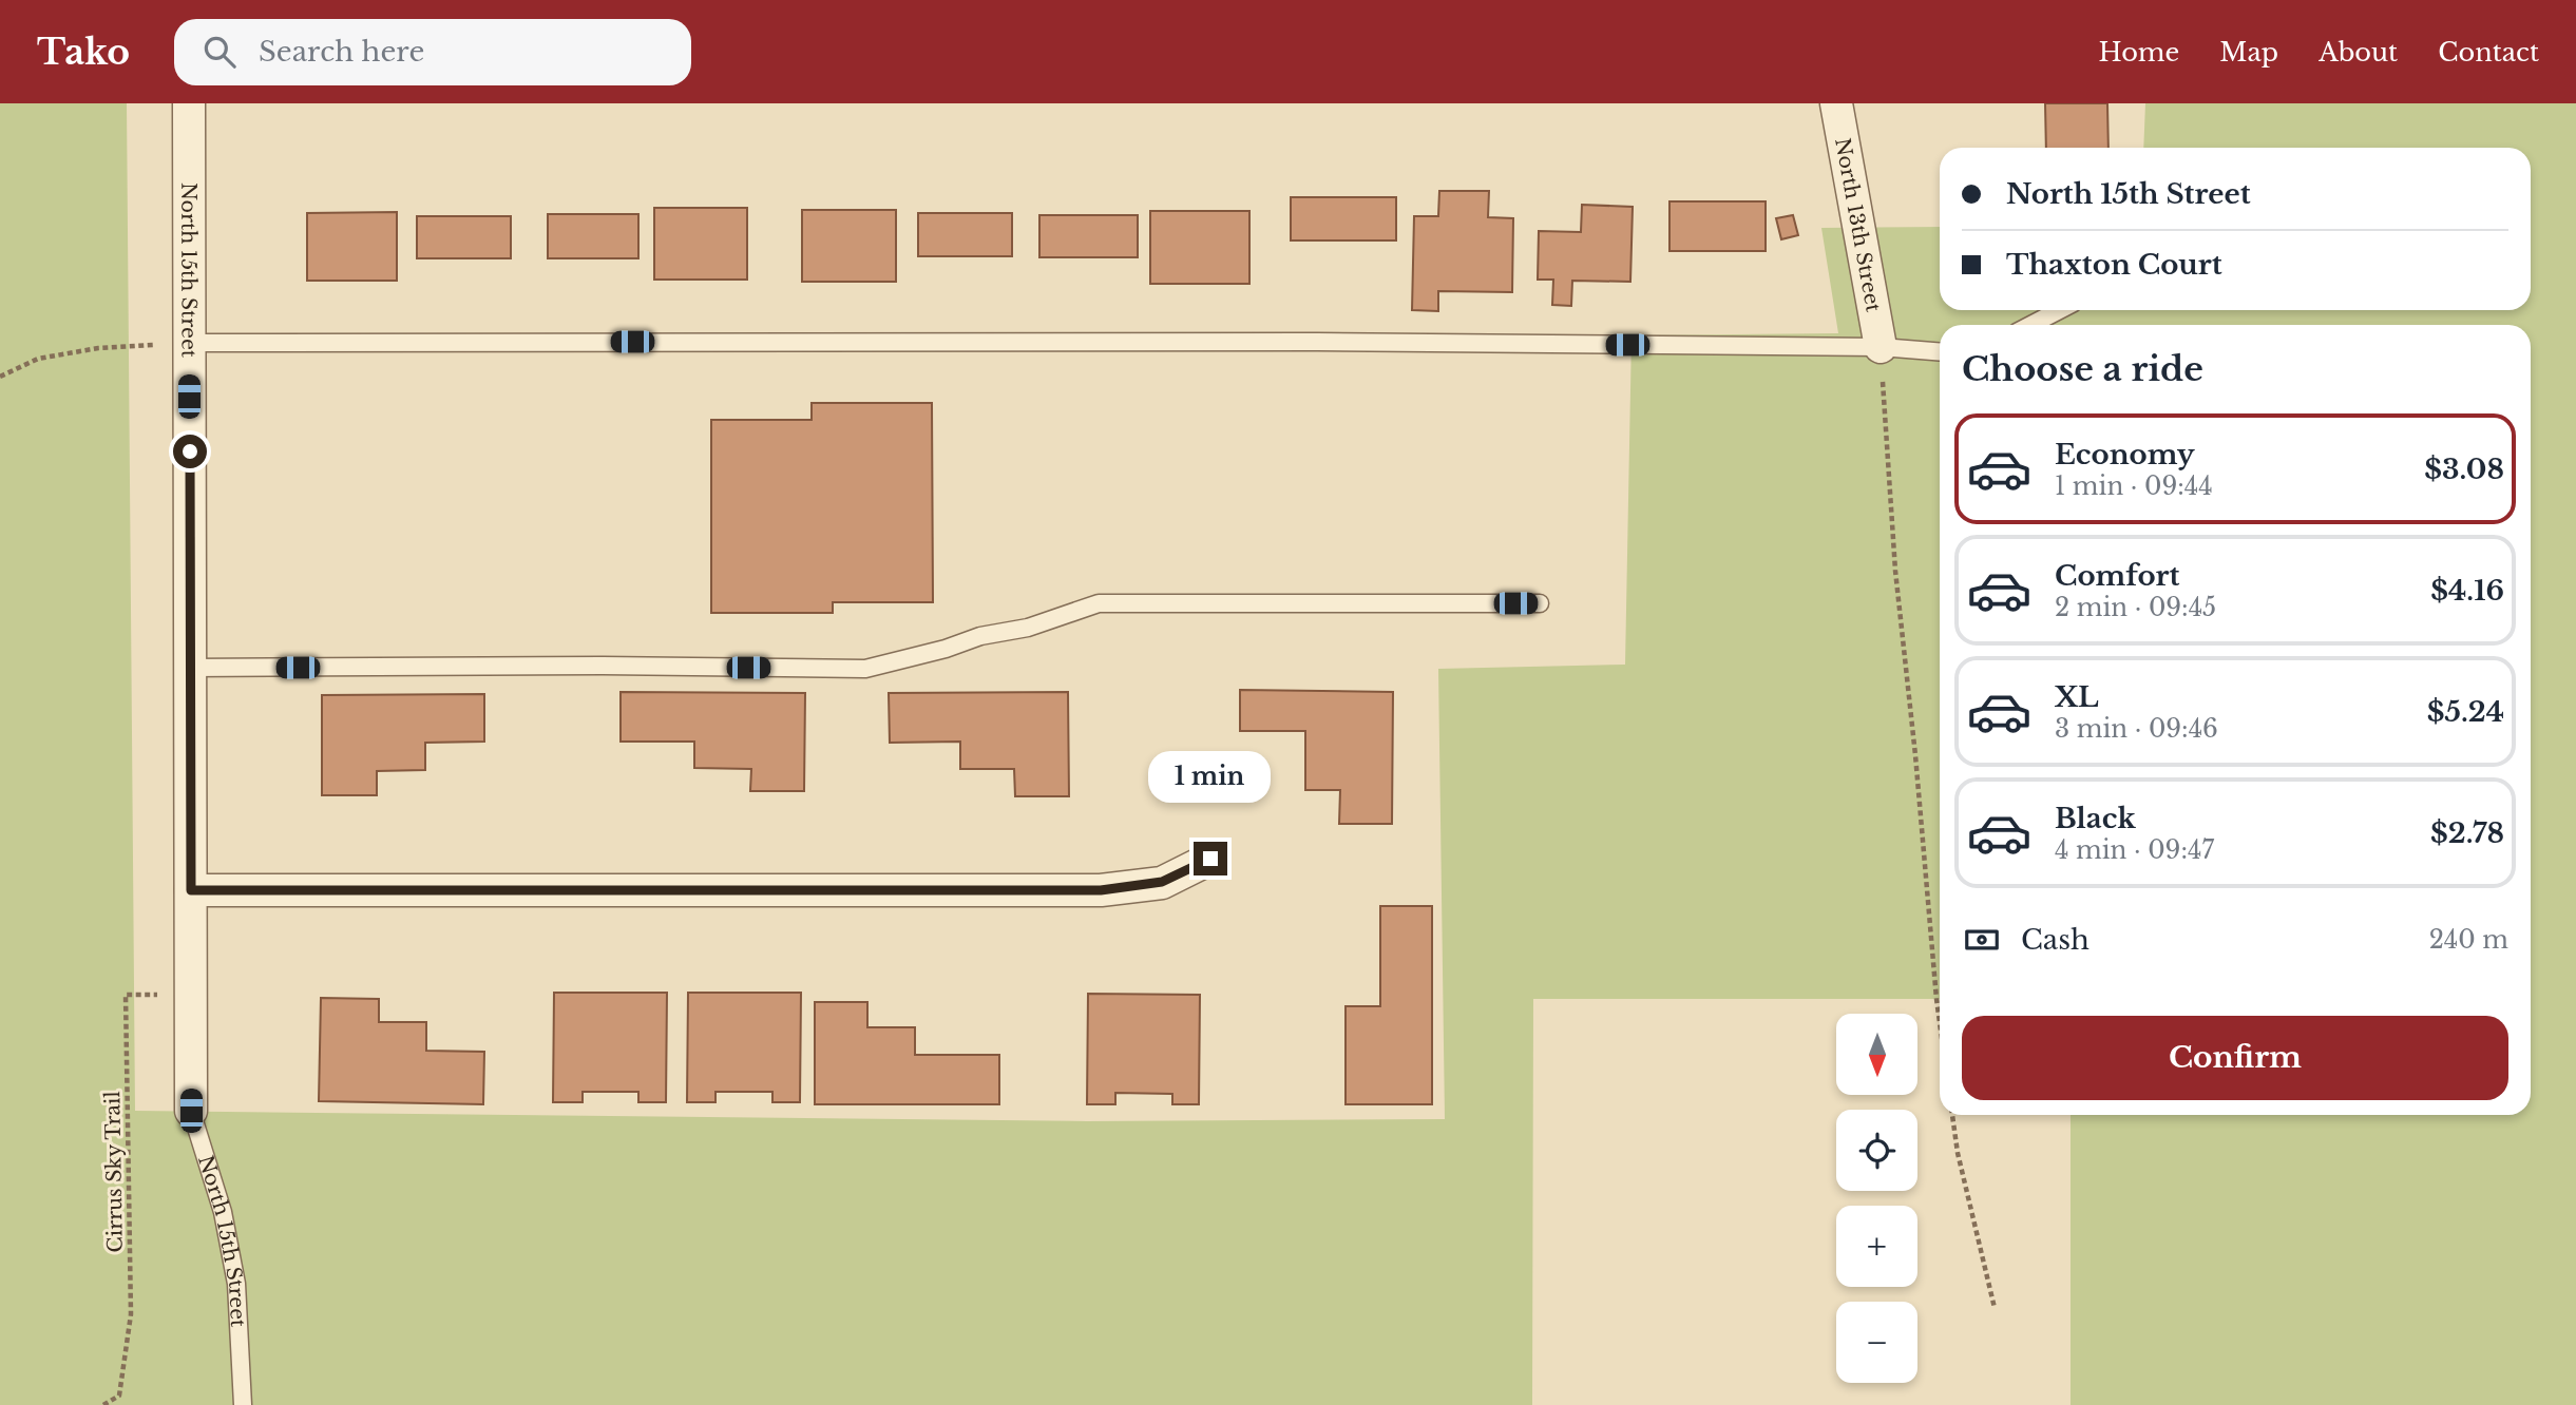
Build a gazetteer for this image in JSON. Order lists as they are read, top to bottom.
{
  "streets": {
    "street": ["North 13th Street", "North 15th Street"],
    "path": ["Cirrus Sky Trail"]
  },
  "crossings": [
    ["North 15th Street", "Cirrus Sky Trail"]
  ],
  "north": "bottom",
  "page": {
    "header": "Tako",
    "search": "Search here",
    "nav": [
      "Home",
      "Map",
      "About",
      "Contact"
    ],
    "banner": ["North 15th Street", "Thaxton Court"],
    "heading": "Choose a ride",
    "list": [
      {
        "name": "Economy",
        "note": "1 min · 09:44",
        "value": "$3.08"
      },
      {
        "name": "Comfort",
        "note": "2 min · 09:45",
        "value": "$4.16"
      },
      {
        "name": "XL",
        "note": "3 min · 09:46",
        "value": "$5.24"
      },
      {
        "name": "Black",
        "note": "4 min · 09:47",
        "value": "$2.78"
      }
    ],
    "bubble": "1 min",
    "pay": ["Cash", "240 m"],
    "buttons": "Confirm",
    "map_buttons": ["+", "−"]
  }
}
